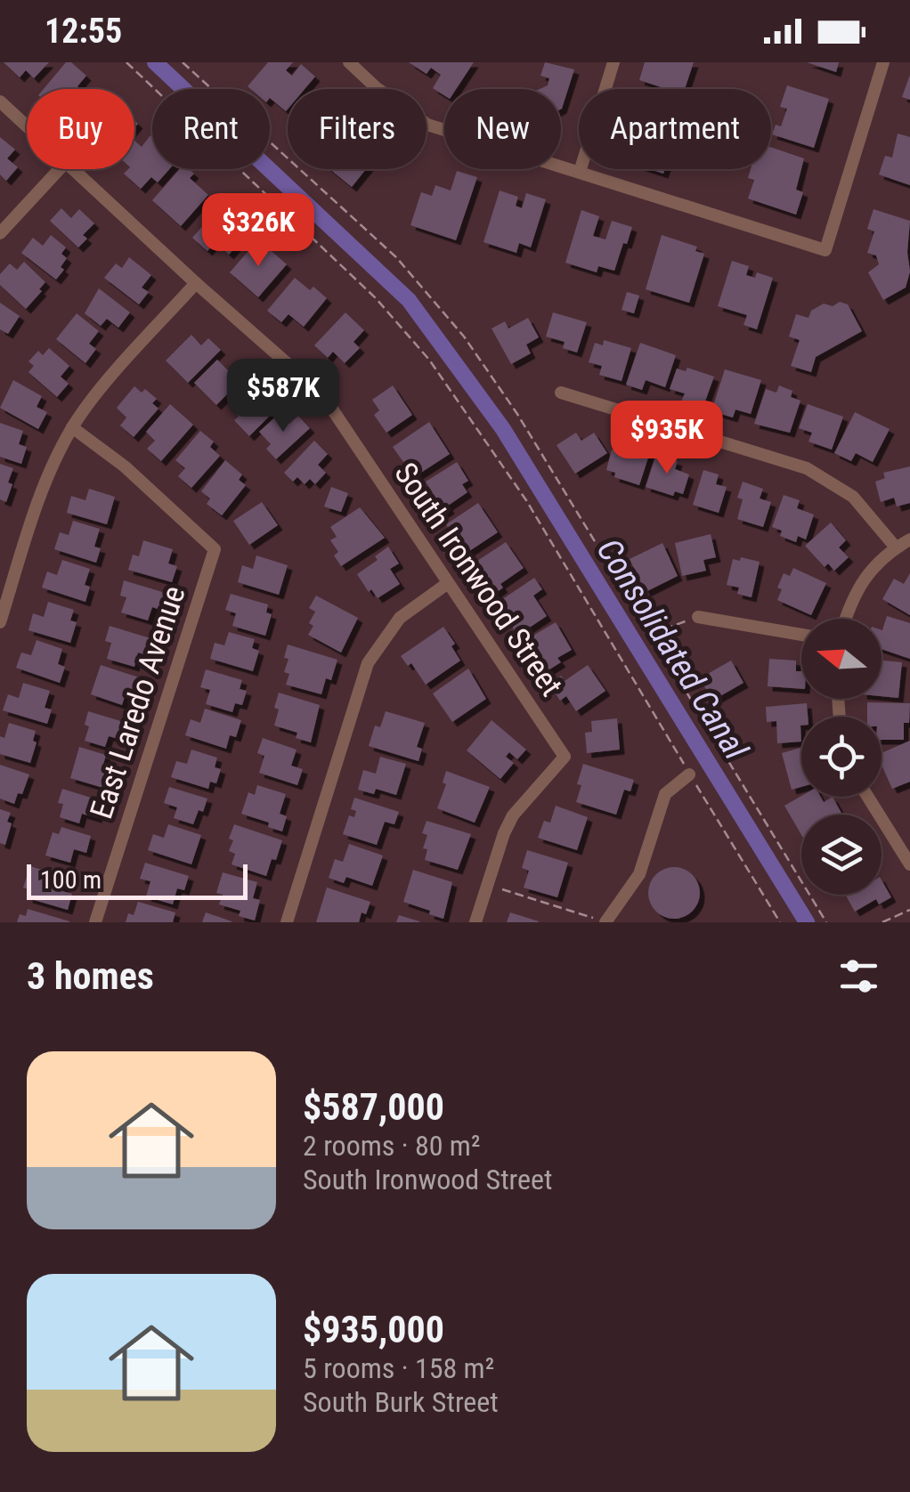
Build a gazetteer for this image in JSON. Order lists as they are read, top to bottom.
{
  "streets": {
    "street": ["South Ironwood Street", "East Laredo Avenue"]
  },
  "water": ["Consolidated Canal"],
  "scale_bar": "100 m",
  "north": "left",
  "page": {
    "status": "12:55",
    "chip": [
      "Buy",
      "Rent",
      "Filters",
      "New",
      "Apartment"
    ],
    "price": ["$326K", "$587K", "$935K"],
    "scale": "100 m",
    "heading": "3 homes",
    "list": [
      {
        "name": "$587,000",
        "note": "2 rooms · 80 m² · South Ironwood Street"
      },
      {
        "name": "$935,000",
        "note": "5 rooms · 158 m² · South Burk Street"
      }
    ]
  }
}
